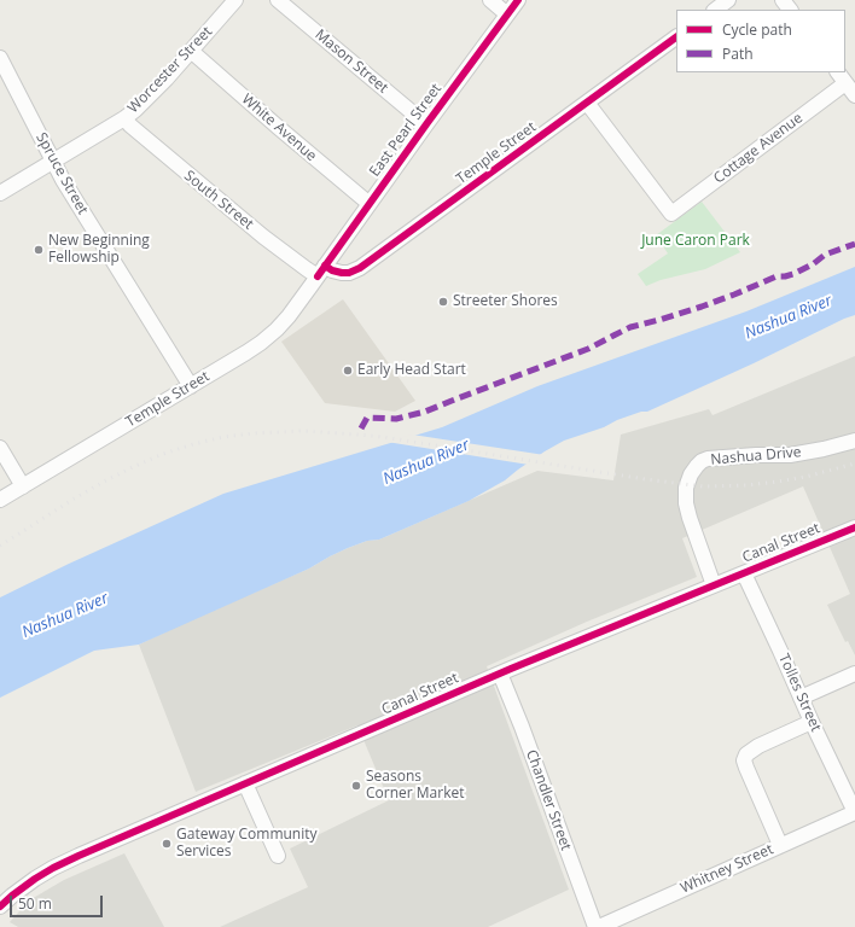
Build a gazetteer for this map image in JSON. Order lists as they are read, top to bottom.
{
  "streets": {
    "street": [
      "Mason Street",
      "Worcester Street",
      "White Avenue",
      "East Pearl Street",
      "Cottage Avenue",
      "Temple Street",
      "Spruce Street",
      "South Street",
      "Nashua Drive",
      "Canal Street",
      "Tolles Street",
      "Chandler Street",
      "Whitney Street"
    ]
  },
  "crossings": [
    ["Mason Street", "East Pearl Street"],
    ["Worcester Street", "White Avenue"],
    ["Worcester Street", "Spruce Street"],
    ["Worcester Street", "South Street"],
    ["White Avenue", "East Pearl Street"],
    ["East Pearl Street", "Temple Street"],
    ["East Pearl Street", "South Street"],
    ["Cottage Avenue", "Temple Street"],
    ["Temple Street", "Spruce Street"],
    ["Temple Street", "South Street"],
    ["Nashua Drive", "Canal Street"],
    ["Canal Street", "Tolles Street"],
    ["Canal Street", "Chandler Street"],
    ["Tolles Street", "Whitney Street"]
  ],
  "water": ["Nashua River"],
  "parks": ["June Caron Park"],
  "places": [
    "New Beginning Fellowship",
    "Streeter Shores",
    "Early Head Start",
    "Seasons Corner Market",
    "Gateway Community Services"
  ],
  "legend": ["Cycle path", "Path"],
  "scale_bar": "50 m"
}
